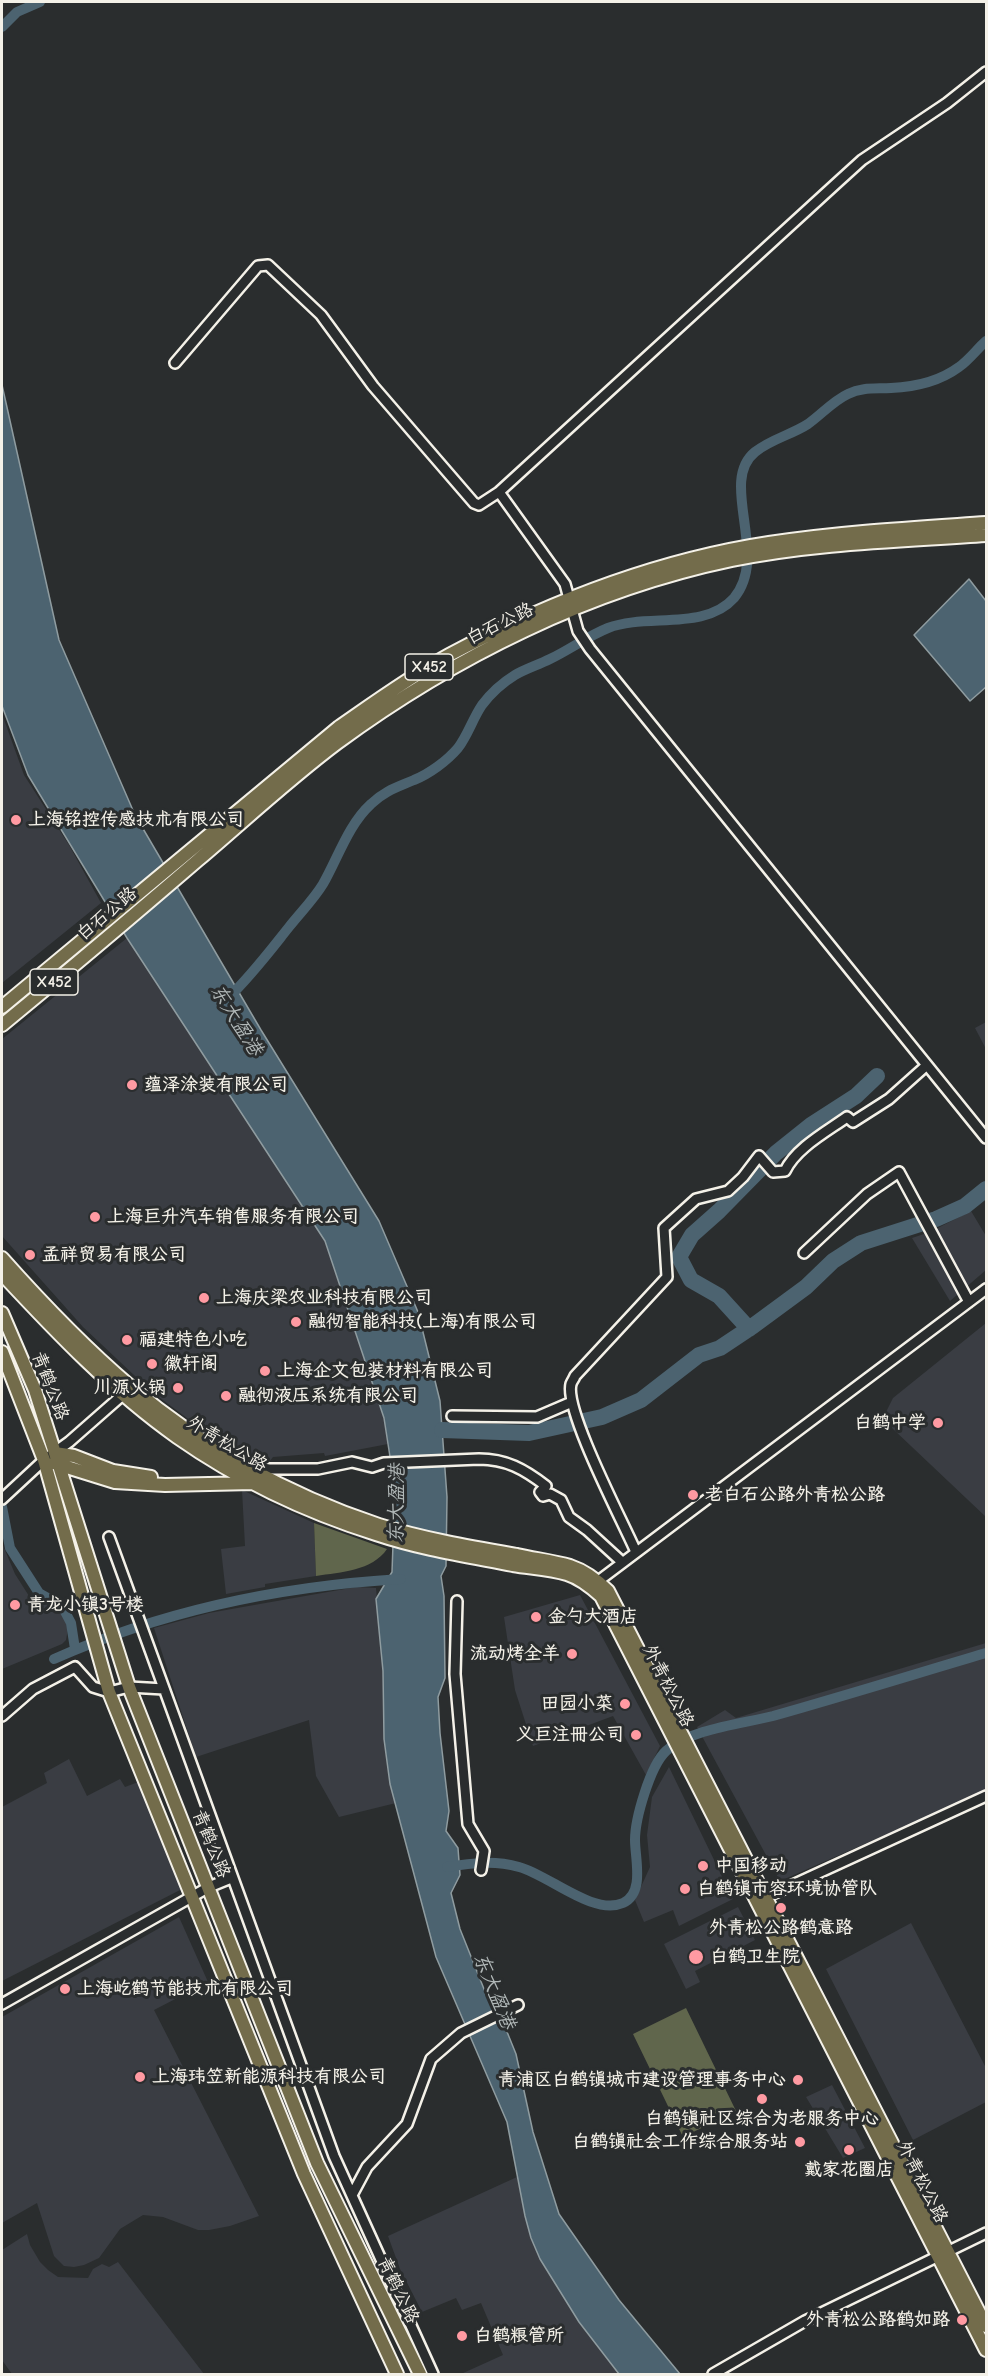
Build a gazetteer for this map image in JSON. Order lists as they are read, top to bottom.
{
  "streets": {
    "main road": [
      "白石公路",
      "X452",
      "青鹤公路",
      "外青松公路"
    ]
  },
  "water": ["东大盈港"],
  "places": [
    "上海铭控传感技术有限公司",
    "蕴泽涂装有限公司",
    "上海巨升汽车销售服务有限公司",
    "孟祥贸易有限公司",
    "上海庆梁农业科技有限公司",
    "融彻智能科技(上海)有限公司",
    "福建特色小吃",
    "徽轩阁",
    "上海企文包装材料有限公司",
    "川源火锅",
    "融彻液压系统有限公司",
    "白鹤中学",
    "老白石公路外青松公路",
    "青龙小镇3号楼",
    "金勺大酒店",
    "流动烤全羊",
    "田园小菜",
    "义巨注册公司",
    "中国移动",
    "白鹤镇市容环境协管队",
    "外青松公路鹤意路",
    "白鹤卫生院",
    "上海屹鹤节能技术有限公司",
    "上海玮笠新能源科技有限公司",
    "青浦区白鹤镇城市建设管理事务中心",
    "白鹤镇社区综合为老服务中心",
    "白鹤镇社会工作综合服务站",
    "戴家花圈店",
    "外青松公路鹤如路",
    "白鹤粮管所"
  ]
}
